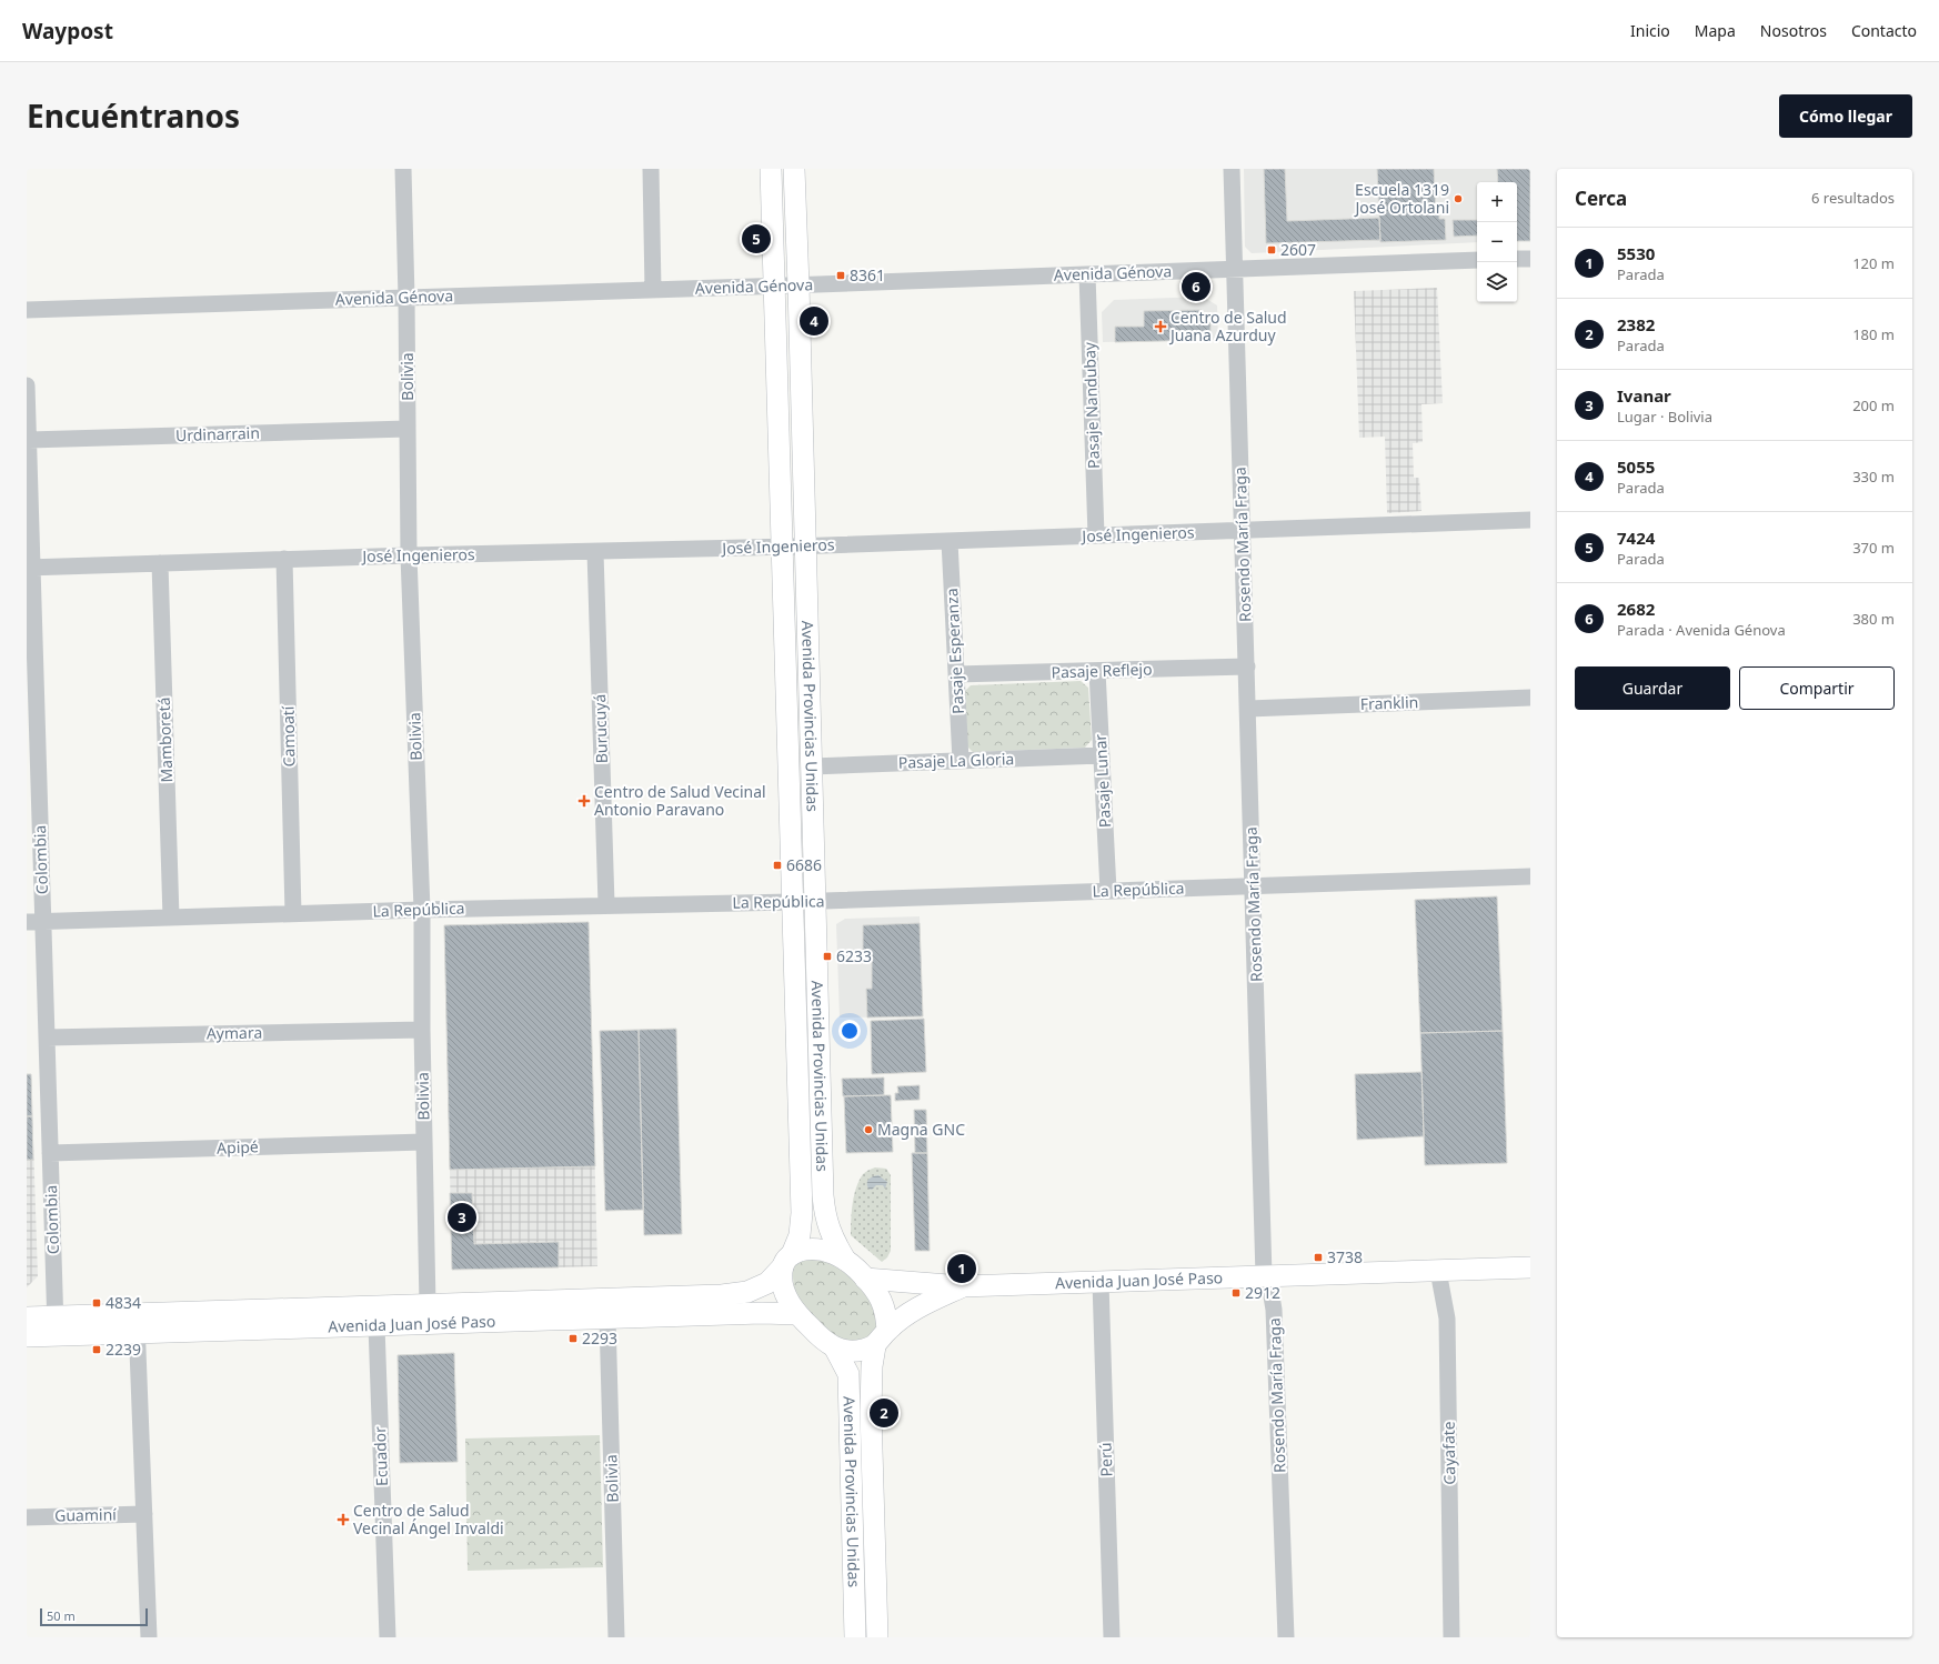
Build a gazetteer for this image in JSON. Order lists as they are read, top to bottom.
{
  "streets": {
    "main road": ["Avenida Provincias Unidas", "Avenida Juan José Paso"],
    "street": [
      "Avenida Génova",
      "Bolivia",
      "Pasaje Nandubay",
      "Urdinarrain",
      "José Ingenieros",
      "Rosendo María Fraga",
      "Pasaje Esperanza",
      "Pasaje Reflejo",
      "Franklin",
      "Burucuyá",
      "Camoatí",
      "Mamboretá",
      "Pasaje La Gloria",
      "Pasaje Lunar",
      "Colombia",
      "La República",
      "Aymara",
      "Apipé",
      "Cayafate",
      "Ecuador",
      "Perú",
      "Guaminí"
    ]
  },
  "crossings": [
    ["Avenida Génova", "Bolivia"],
    ["Avenida Génova", "Pasaje Nandubay"],
    ["Avenida Génova", "Rosendo María Fraga"],
    ["Avenida Génova", "Avenida Provincias Unidas"],
    ["Bolivia", "Urdinarrain"],
    ["Bolivia", "José Ingenieros"],
    ["Bolivia", "La República"],
    ["Bolivia", "Aymara"],
    ["Bolivia", "Apipé"],
    ["Bolivia", "Avenida Juan José Paso"],
    ["Pasaje Nandubay", "José Ingenieros"],
    ["Urdinarrain", "Colombia"],
    ["José Ingenieros", "Rosendo María Fraga"],
    ["José Ingenieros", "Pasaje Esperanza"],
    ["José Ingenieros", "Avenida Provincias Unidas"],
    ["José Ingenieros", "Burucuyá"],
    ["José Ingenieros", "Camoatí"],
    ["José Ingenieros", "Mamboretá"],
    ["José Ingenieros", "Colombia"],
    ["Rosendo María Fraga", "Pasaje Reflejo"],
    ["Rosendo María Fraga", "Franklin"],
    ["Rosendo María Fraga", "La República"],
    ["Rosendo María Fraga", "Avenida Juan José Paso"],
    ["Pasaje Esperanza", "Pasaje Reflejo"],
    ["Pasaje Esperanza", "Pasaje La Gloria"],
    ["Pasaje Reflejo", "Pasaje Lunar"],
    ["Avenida Provincias Unidas", "Pasaje La Gloria"],
    ["Avenida Provincias Unidas", "La República"],
    ["Avenida Provincias Unidas", "Avenida Juan José Paso"],
    ["Burucuyá", "La República"],
    ["Camoatí", "La República"],
    ["Mamboretá", "La República"],
    ["Pasaje La Gloria", "Pasaje Lunar"],
    ["Pasaje Lunar", "La República"],
    ["Colombia", "La República"],
    ["Colombia", "Aymara"],
    ["Colombia", "Apipé"],
    ["Colombia", "Avenida Juan José Paso"],
    ["Avenida Juan José Paso", "Cayafate"],
    ["Avenida Juan José Paso", "Ecuador"],
    ["Avenida Juan José Paso", "Perú"]
  ],
  "places": {
    "other": ["Escuela 1319 José Ortolani", "Magna GNC"],
    "transit": [
      "2607",
      "8361",
      "6686",
      "6233",
      "3738",
      "2912",
      "4834",
      "2293",
      "2239"
    ],
    "health": ["Centro de Salud Juana Azurduy", "Centro de Salud Vecinal Antonio Paravano", "Centro de Salud Vecinal Ángel Invaldi"]
  },
  "scale_bar": "50 m",
  "page": {
    "header": "Waypost",
    "nav": [
      "Inicio",
      "Mapa",
      "Nosotros",
      "Contacto"
    ],
    "title": "Encuéntranos",
    "buttons": [
      "Cómo llegar",
      ["Guardar", "Compartir"]
    ],
    "heading": ["Cerca", "6 resultados"],
    "map_buttons": ["+", "−"],
    "pins": [
      "5",
      "6",
      "4",
      "3",
      "1",
      "2"
    ],
    "list": [
      {
        "mark": "1",
        "name": "5530",
        "note": "Parada",
        "value": "120 m"
      },
      {
        "mark": "2",
        "name": "2382",
        "note": "Parada",
        "value": "180 m"
      },
      {
        "mark": "3",
        "name": "Ivanar",
        "note": "Lugar · Bolivia",
        "value": "200 m"
      },
      {
        "mark": "4",
        "name": "5055",
        "note": "Parada",
        "value": "330 m"
      },
      {
        "mark": "5",
        "name": "7424",
        "note": "Parada",
        "value": "370 m"
      },
      {
        "mark": "6",
        "name": "2682",
        "note": "Parada · Avenida Génova",
        "value": "380 m"
      }
    ],
    "scale": "50 m"
  }
}
